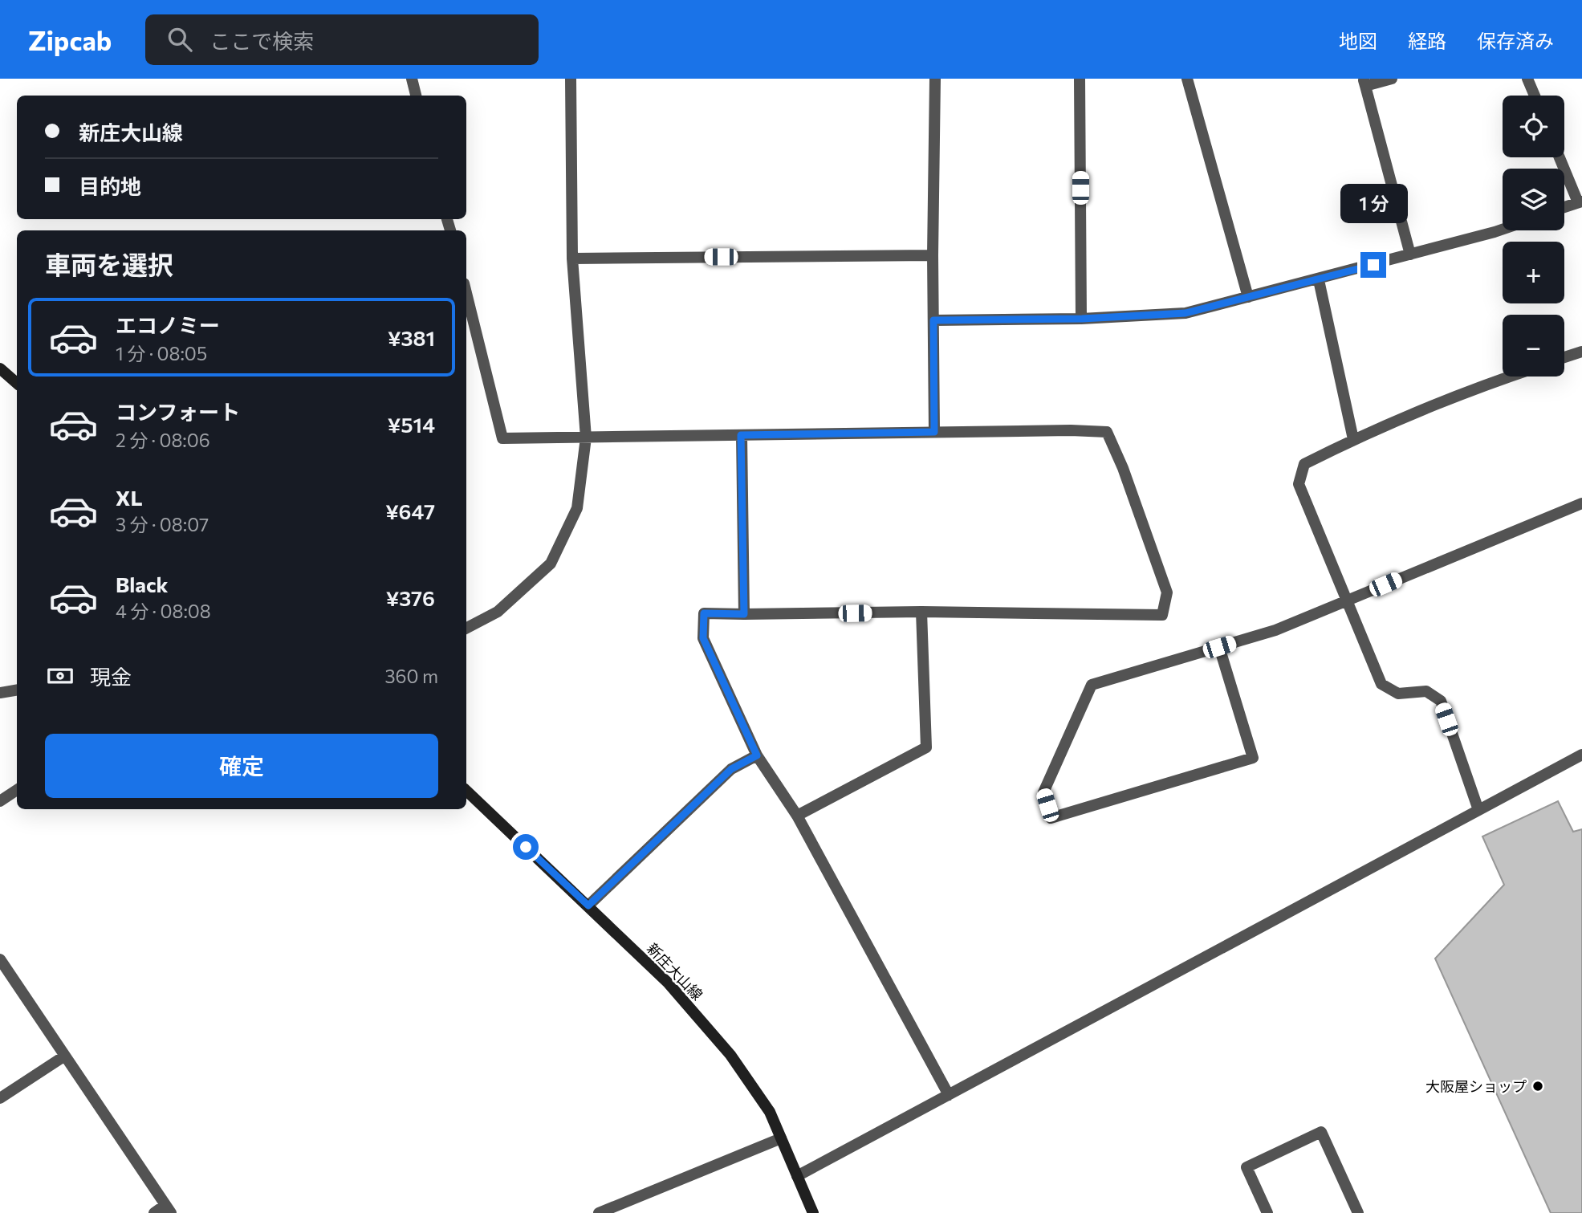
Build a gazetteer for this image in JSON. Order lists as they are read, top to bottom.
{
  "streets": {
    "main road": ["新庄大山線"]
  },
  "places": ["大阪屋ショップ"],
  "page": {
    "header": "Zipcab",
    "search": "ここで検索",
    "nav": ["地図", "経路", "保存済み"],
    "map_buttons": ["+", "−"],
    "banner": ["新庄大山線", "目的地"],
    "bubble": "1 分",
    "heading": "車両を選択",
    "list": [
      {
        "name": "エコノミー",
        "note": "1 分 · 08:05",
        "value": "¥381"
      },
      {
        "name": "コンフォート",
        "note": "2 分 · 08:06",
        "value": "¥514"
      },
      {
        "name": "XL",
        "note": "3 分 · 08:07",
        "value": "¥647"
      },
      {
        "name": "Black",
        "note": "4 分 · 08:08",
        "value": "¥376"
      }
    ],
    "pay": ["現金", "360 m"],
    "buttons": "確定"
  }
}
